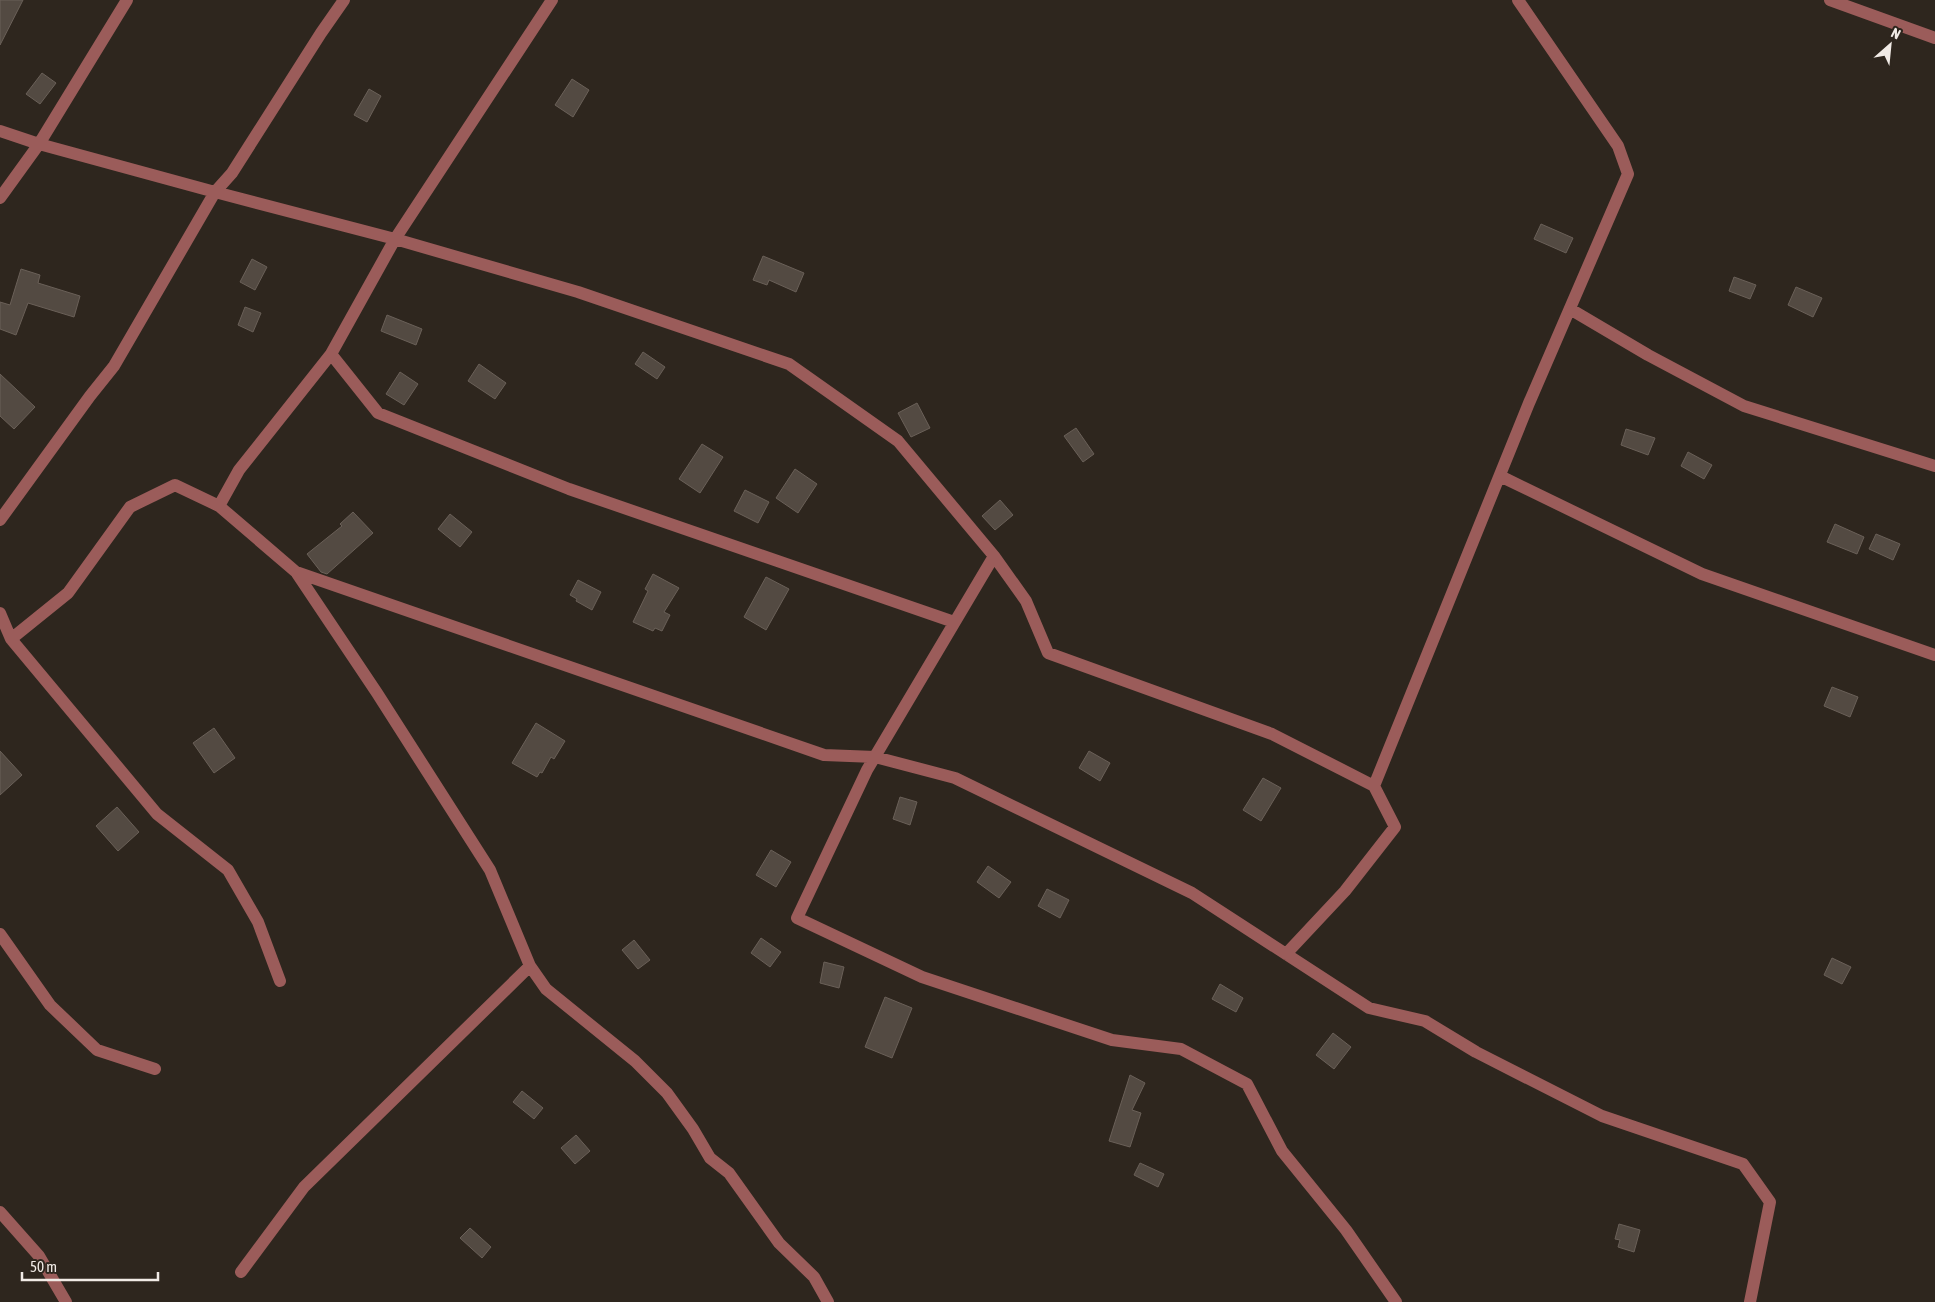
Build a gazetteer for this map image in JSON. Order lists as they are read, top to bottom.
{
  "scale_bar": "50 m",
  "north": "top right"
}
